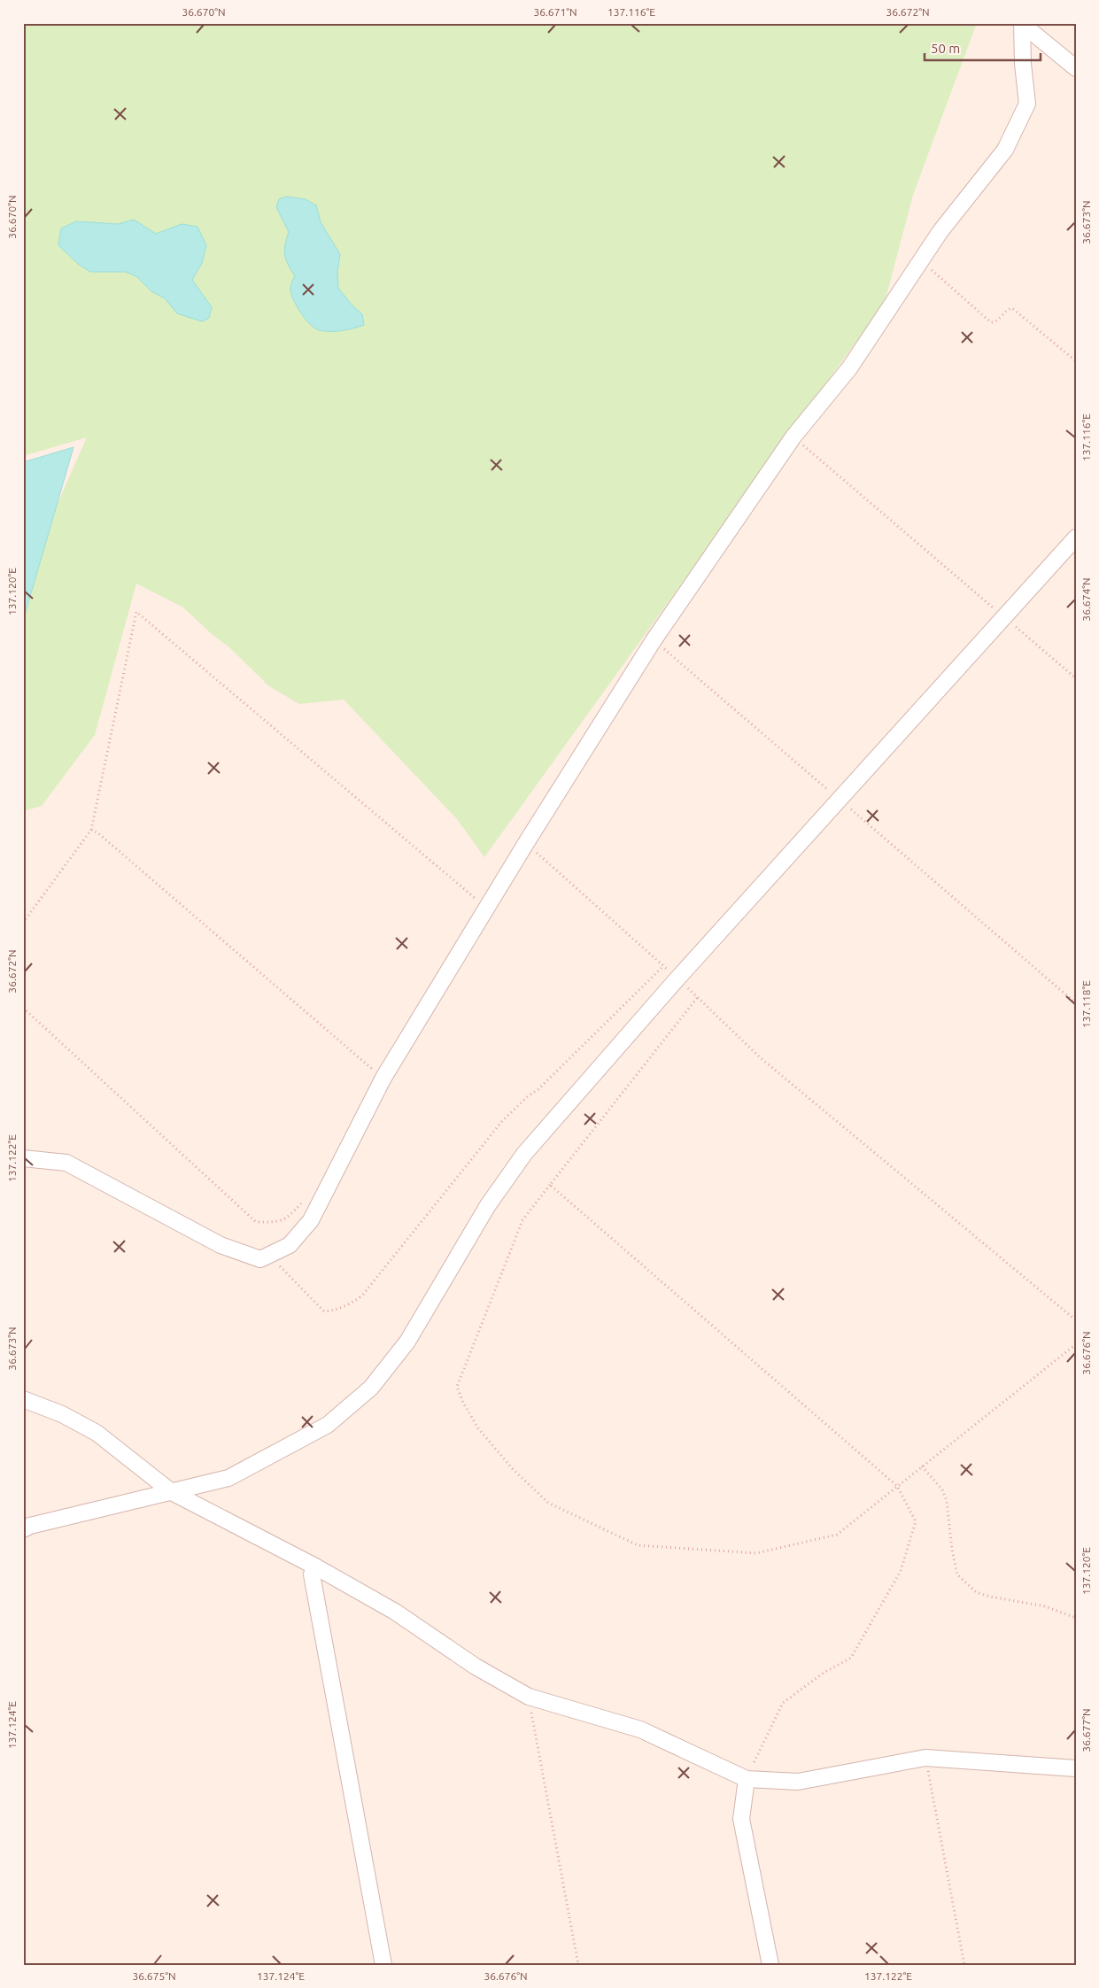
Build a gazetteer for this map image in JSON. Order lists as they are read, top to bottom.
{
  "scale_bar": "50 m",
  "coordinates": [
    "36.670°N",
    "36.671°N",
    "137.116°E",
    "36.672°N",
    "36.673°N",
    "137.120°E",
    "36.674°N",
    "137.118°E",
    "137.122°E",
    "36.676°N",
    "137.124°E",
    "36.677°N",
    "36.675°N"
  ]
}
